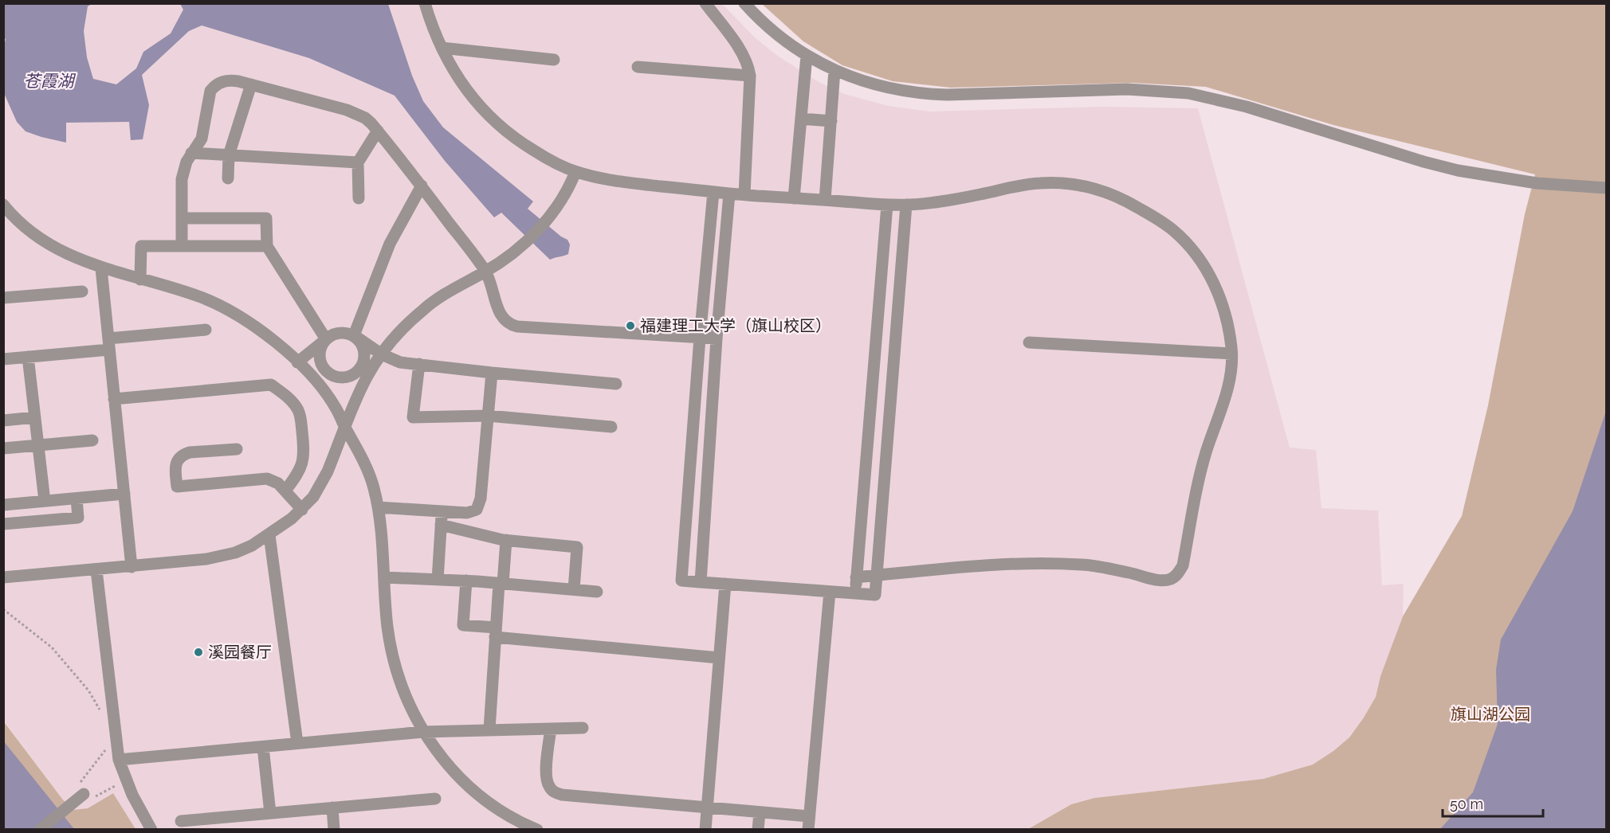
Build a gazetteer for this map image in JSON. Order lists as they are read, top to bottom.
{
  "water": ["苍霞湖"],
  "parks": ["旗山湖公园"],
  "places": ["福建理工大学（旗山校区）", "溪园餐厅"],
  "scale_bar": "50 m"
}
